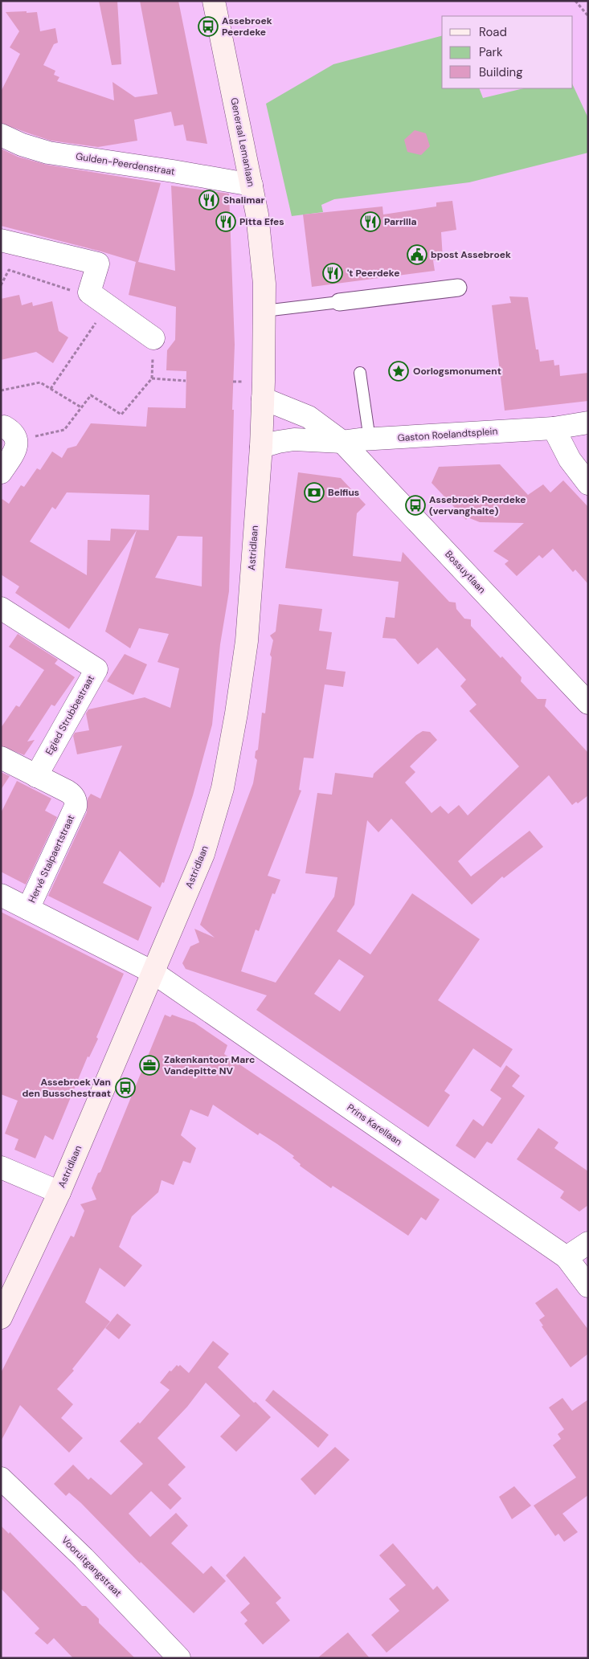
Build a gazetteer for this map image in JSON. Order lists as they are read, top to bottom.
{
  "streets": {
    "main road": ["Generaal Lemanlaan", "Astridlaan"],
    "street": [
      "Gulden-Peerdenstraat",
      "Gaston Roelandtsplein",
      "Bossuytlaan",
      "Egied Strubbestraat",
      "Hervé Stalpaertstraat",
      "Prins Karellaan",
      "Vooruitgangstraat"
    ]
  },
  "crossings": [
    ["Generaal Lemanlaan", "Gulden-Peerdenstraat"],
    ["Generaal Lemanlaan", "Astridlaan"],
    ["Generaal Lemanlaan", "Bossuytlaan"],
    ["Gaston Roelandtsplein", "Bossuytlaan"],
    ["Astridlaan", "Bossuytlaan"],
    ["Astridlaan", "Prins Karellaan"],
    ["Egied Strubbestraat", "Hervé Stalpaertstraat"],
    ["Hervé Stalpaertstraat", "Prins Karellaan"]
  ],
  "places": {
    "bus stop": ["Assebroek Peerdeke", "Assebroek Peerdeke (vervanghalte)", "Assebroek Van den Busschestraat"],
    "restaurant": [
      "Shalimar",
      "Pitta Efes",
      "Parrilla",
      "'t Peerdeke"
    ],
    "public building": ["bpost Assebroek"],
    "place": ["Oorlogsmonument"],
    "bank": ["Belfius"],
    "office": ["Zakenkantoor Marc Vandepitte NV"]
  },
  "legend": ["Road", "Park", "Building"]
}
